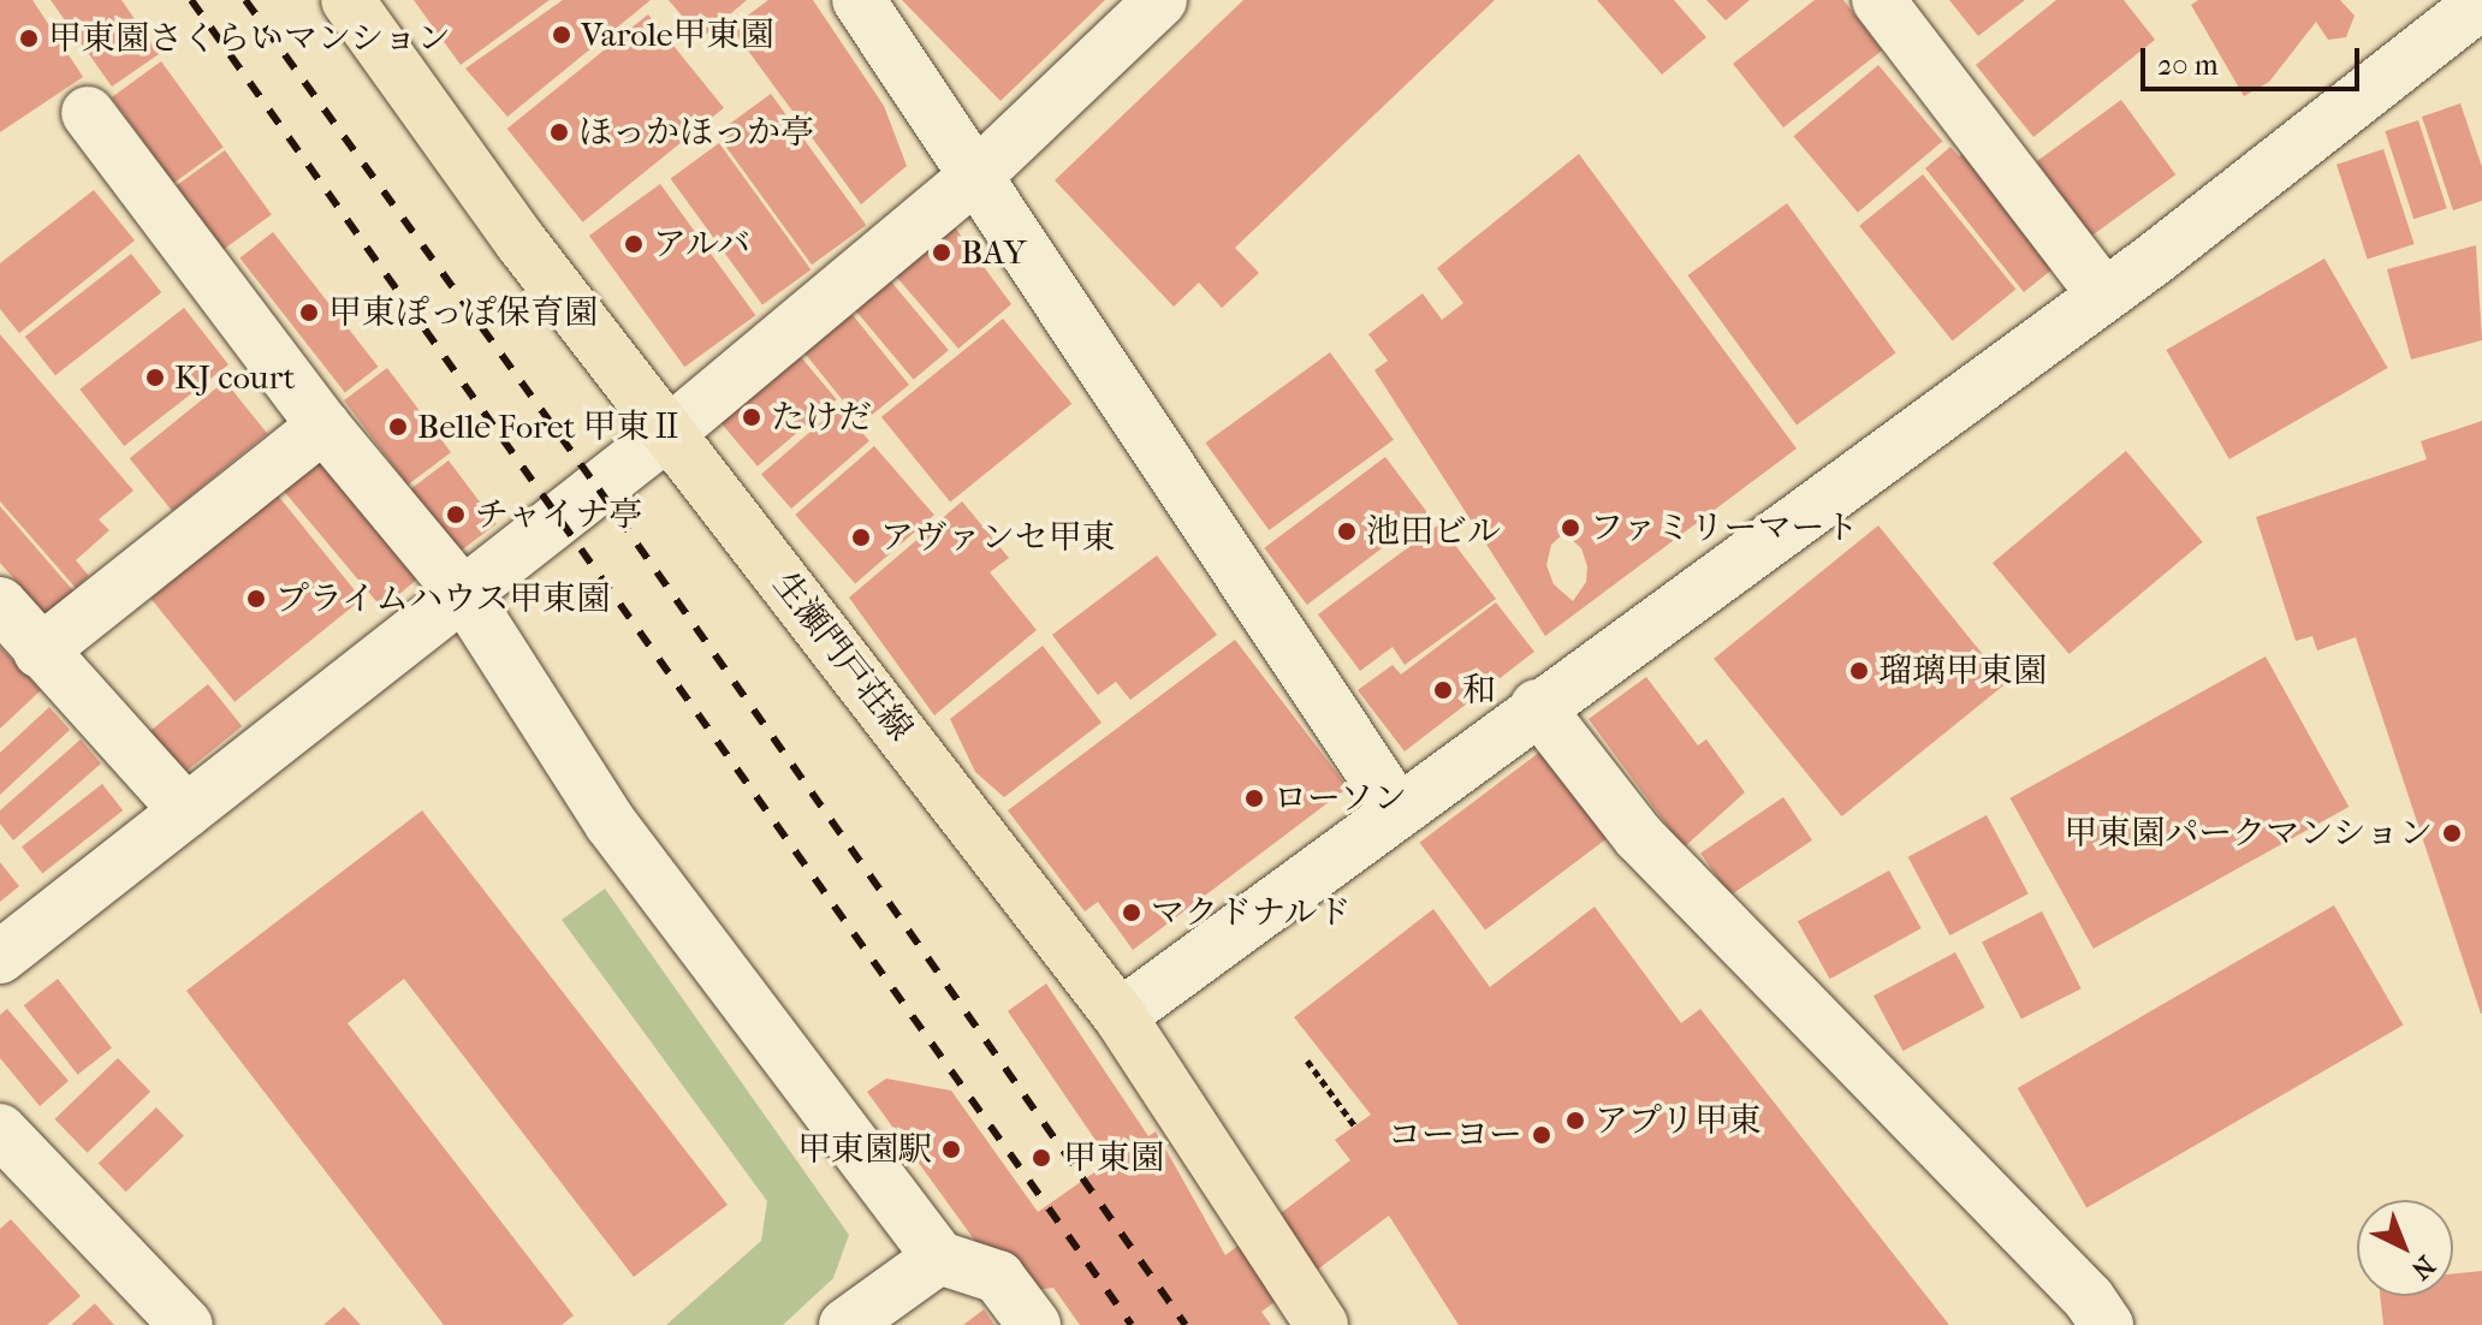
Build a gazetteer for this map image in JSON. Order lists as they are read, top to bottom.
{
  "streets": {
    "main road": ["生瀬門戸荘線"]
  },
  "places": [
    "Varole甲東園",
    "甲東園さくらいマンション",
    "ほっかほっか亭",
    "アルバ",
    "BAY",
    "甲東ぽっぽ保育園",
    "KJ court",
    "たけだ",
    "Belle Foret 甲東Ⅱ",
    "チャイナ亭",
    "ファミリーマート",
    "池田ビル",
    "アヴァンセ甲東",
    "プライムハウス甲東園",
    "瑠璃甲東園",
    "和",
    "ローソン",
    "甲東園パークマンション",
    "マクドナルド",
    "アプリ甲東",
    "コーヨー",
    "甲東園駅",
    "甲東園"
  ],
  "scale_bar": "20 m",
  "north": "bottom right"
}
